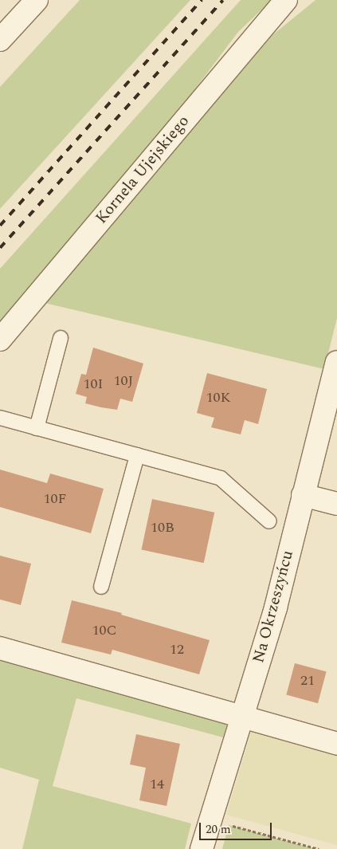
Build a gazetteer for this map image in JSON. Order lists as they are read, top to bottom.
{
  "streets": {
    "street": ["Kornela Ujejskiego", "Na Okrzeszyńcu"]
  },
  "house_numbers": [
    "10J",
    "10I",
    "10K",
    "10F",
    "10B",
    "10C",
    "12",
    "21",
    "14"
  ],
  "scale_bar": "20 m"
}
